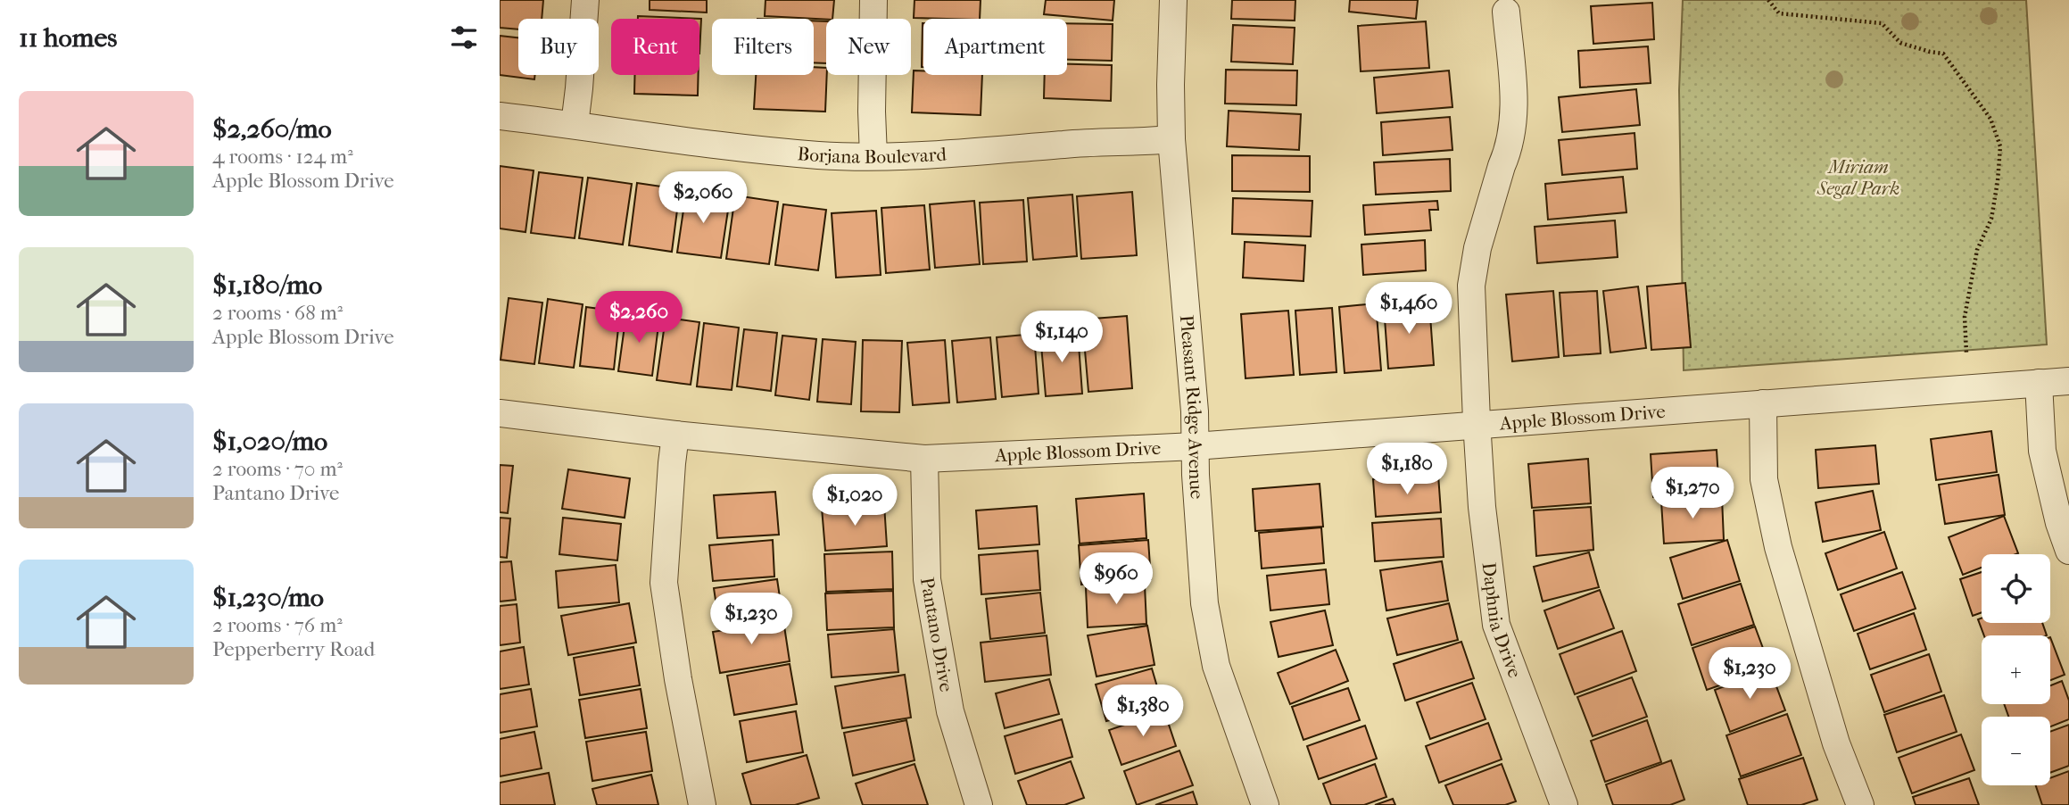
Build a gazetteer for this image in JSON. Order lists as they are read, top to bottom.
{
  "streets": {
    "street": [
      "Borjana Boulevard",
      "Pleasant Ridge Avenue",
      "Apple Blossom Drive",
      "Daphnia Drive",
      "Pantano Drive"
    ]
  },
  "crossings": [
    ["Borjana Boulevard", "Pleasant Ridge Avenue"],
    ["Pleasant Ridge Avenue", "Apple Blossom Drive"],
    ["Apple Blossom Drive", "Daphnia Drive"],
    ["Apple Blossom Drive", "Pantano Drive"]
  ],
  "parks": ["Miriam Segal Park"],
  "page": {
    "heading": "11 homes",
    "chip": [
      "Buy",
      "Rent",
      "Filters",
      "New",
      "Apartment"
    ],
    "list": [
      {
        "name": "$2,260/mo",
        "note": "4 rooms · 124 m² · Apple Blossom Drive"
      },
      {
        "name": "$1,180/mo",
        "note": "2 rooms · 68 m² · Apple Blossom Drive"
      },
      {
        "name": "$1,020/mo",
        "note": "2 rooms · 70 m² · Pantano Drive"
      },
      {
        "name": "$1,230/mo",
        "note": "2 rooms · 76 m² · Pepperberry Road"
      }
    ],
    "price": [
      "$2,060",
      "$1,460",
      "$2,260",
      "$1,140",
      "$1,180",
      "$1,270",
      "$1,020",
      "$960",
      "$1,230",
      "$1,230",
      "$1,380"
    ],
    "map_buttons": ["+", "−"]
  }
}
